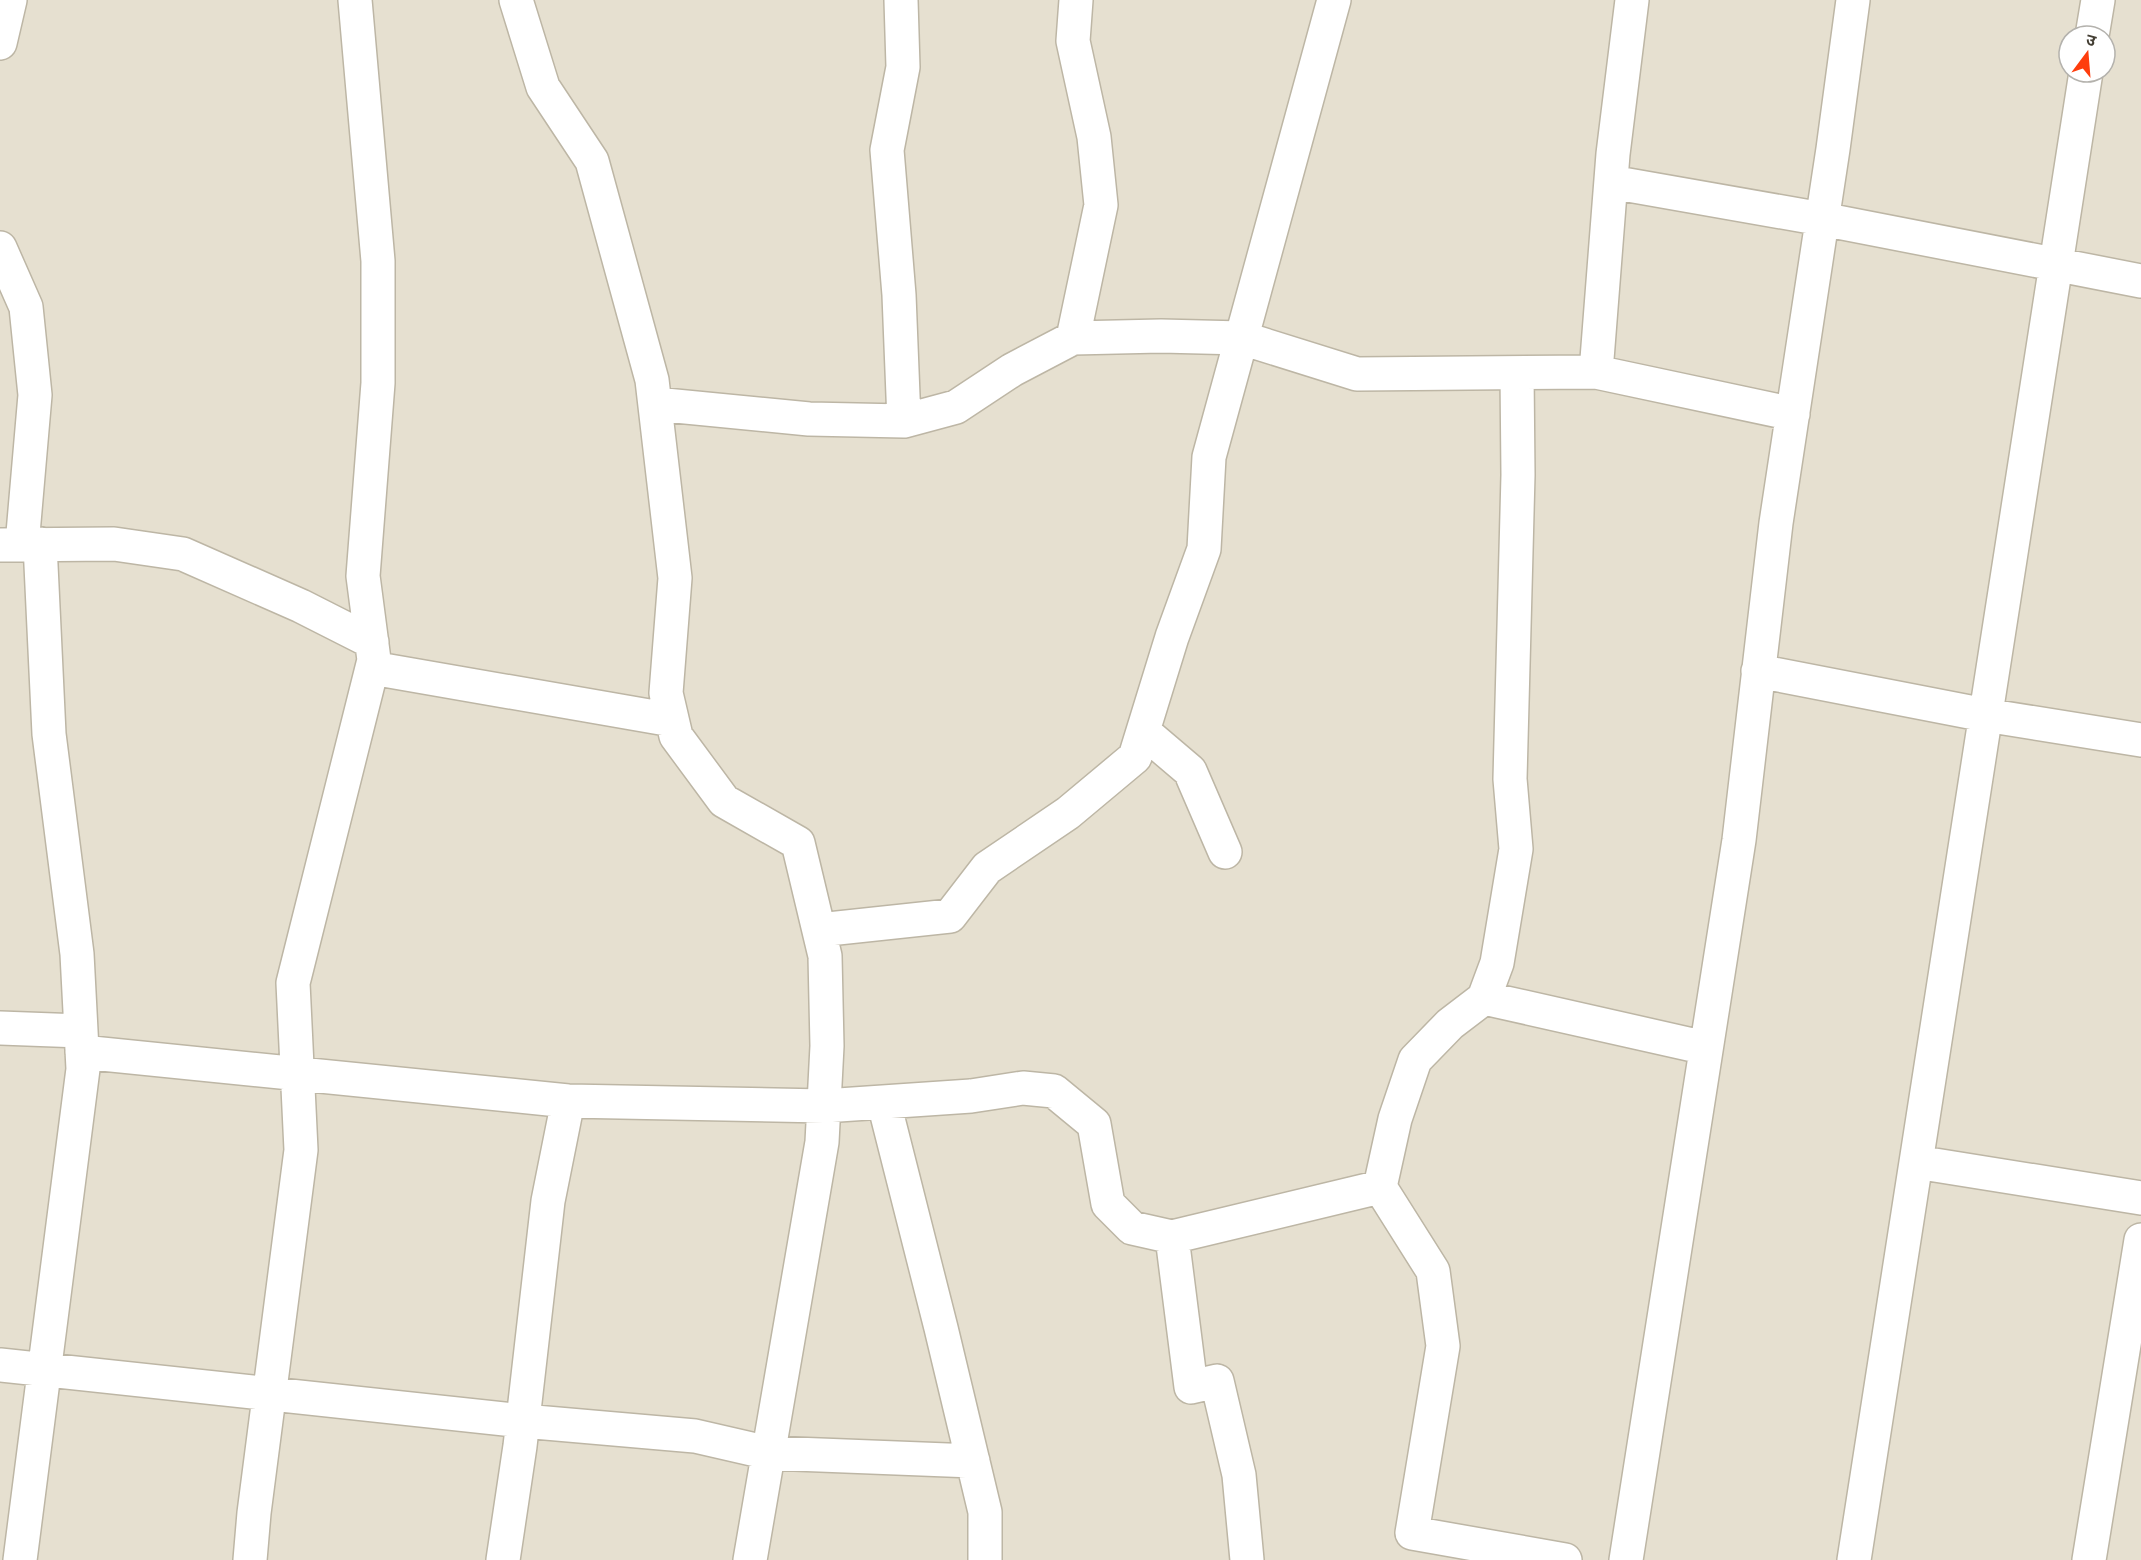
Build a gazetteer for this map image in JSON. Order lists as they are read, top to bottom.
{
  "north": "top"
}
